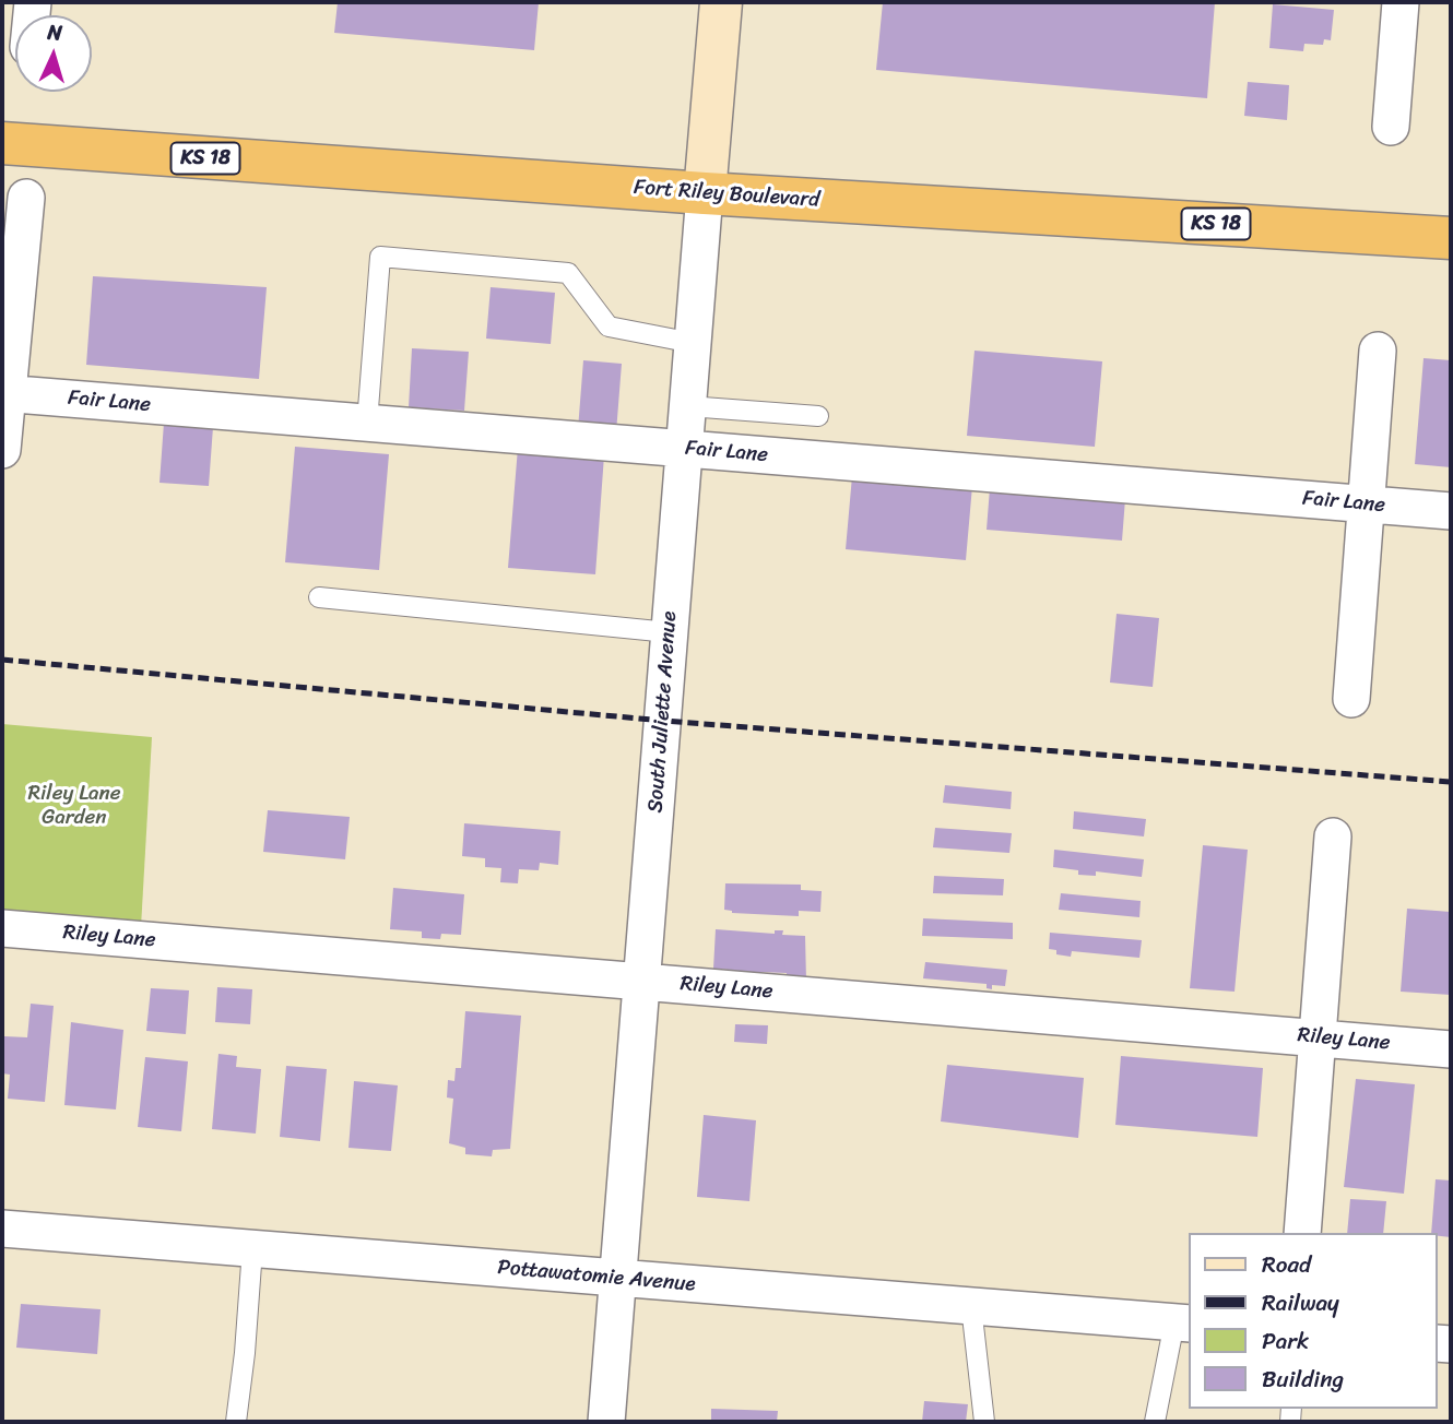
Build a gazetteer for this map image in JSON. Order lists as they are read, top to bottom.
{
  "streets": {
    "highway": ["KS 18", "Fort Riley Boulevard"],
    "street": [
      "Fair Lane",
      "South Juliette Avenue",
      "Riley Lane",
      "Pottawatomie Avenue"
    ]
  },
  "crossings": [
    ["Fort Riley Boulevard", "South Juliette Avenue"],
    ["Fair Lane", "South Juliette Avenue"],
    ["South Juliette Avenue", "Riley Lane"],
    ["South Juliette Avenue", "Pottawatomie Avenue"]
  ],
  "parks": ["Riley Lane Garden"],
  "legend": [
    "Road",
    "Railway",
    "Park",
    "Building"
  ],
  "north": "top"
}
